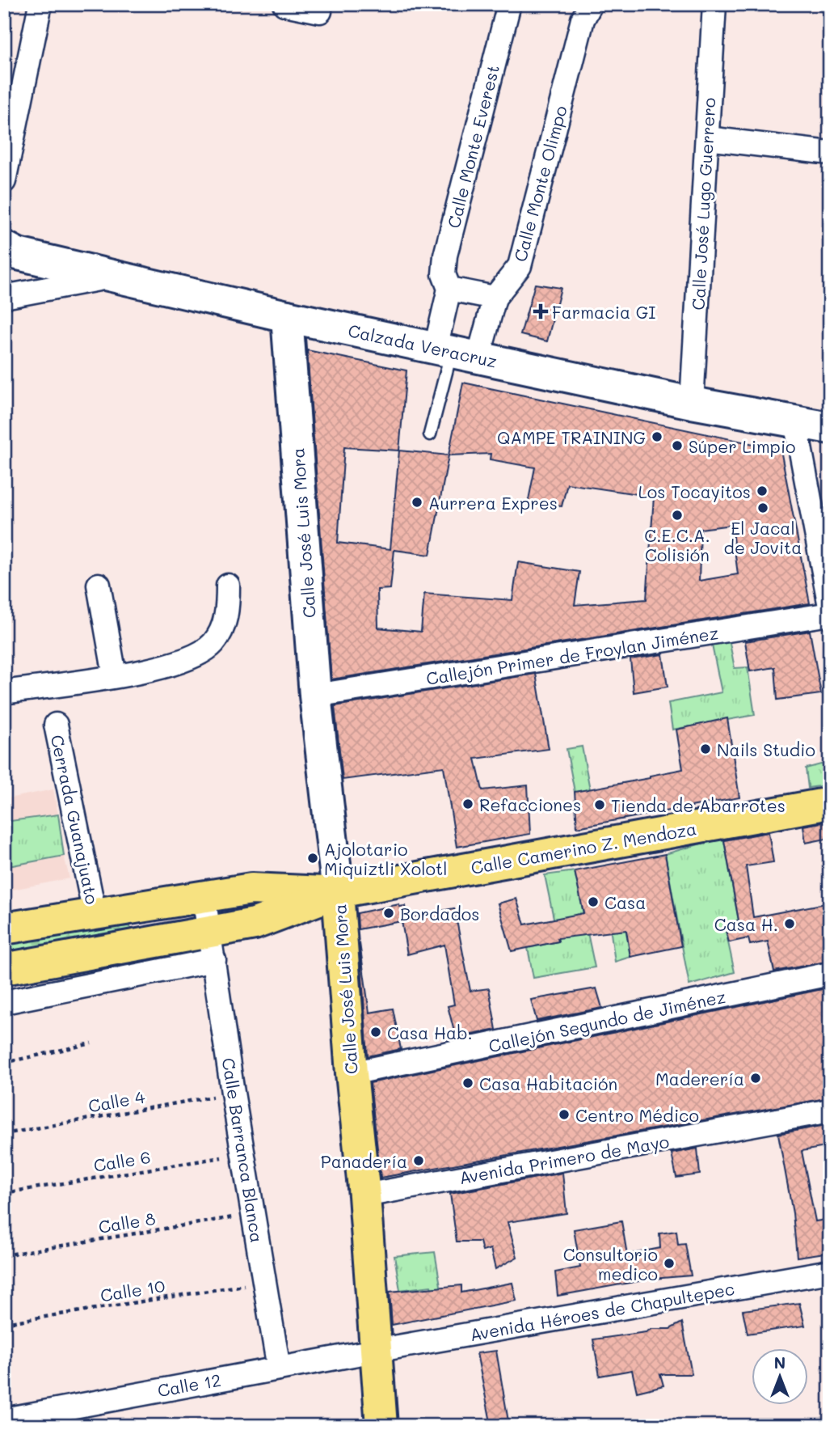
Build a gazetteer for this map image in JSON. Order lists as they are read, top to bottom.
{
  "streets": {
    "main road": ["Calle José Luis Mora", "Calle Camerino Z. Mendoza"],
    "street": [
      "Calle Monte Everest",
      "Calle Monte Olimpo",
      "Calle José Lugo Guerrero",
      "Calzada Veracruz",
      "Callejón Primer de Froylan Jiménez",
      "Cerrada Guanajuato",
      "Callejón Segundo de Jiménez",
      "Calle Barranca Blanca",
      "Avenida Primero de Mayo",
      "Avenida Héroes de Chapultepec",
      "Calle 12"
    ],
    "path": [
      "Calle 4",
      "Calle 6",
      "Calle 8",
      "Calle 10"
    ]
  },
  "crossings": [
    ["Calle Monte Everest", "Calle Monte Olimpo"],
    ["Calle Monte Everest", "Calzada Veracruz"],
    ["Calle Monte Olimpo", "Calzada Veracruz"],
    ["Calle José Lugo Guerrero", "Calzada Veracruz"],
    ["Calzada Veracruz", "Calle José Luis Mora"],
    ["Calle José Luis Mora", "Callejón Primer de Froylan Jiménez"],
    ["Calle José Luis Mora", "Calle Camerino Z. Mendoza"],
    ["Calle José Luis Mora", "Callejón Segundo de Jiménez"],
    ["Calle José Luis Mora", "Avenida Primero de Mayo"],
    ["Calle José Luis Mora", "Avenida Héroes de Chapultepec"],
    ["Calle José Luis Mora", "Calle 12"],
    ["Calle 4", "Calle Barranca Blanca"],
    ["Calle Barranca Blanca", "Calle 6"],
    ["Calle Barranca Blanca", "Calle 8"],
    ["Calle Barranca Blanca", "Calle 10"],
    ["Calle Barranca Blanca", "Calle 12"],
    ["Avenida Héroes de Chapultepec", "Calle 12"]
  ],
  "places": {
    "health": ["Farmacia GI"],
    "other": [
      "QAMPE TRAINING",
      "Súper Limpio",
      "Los Tocayitos",
      "Aurrera Expres",
      "El Jacal de Jovita",
      "C.E.C.A. Colisión",
      "Nails Studio",
      "Refacciones",
      "Tienda de Abarrotes",
      "Ajolotario Miquiztli Xolotl",
      "Casa",
      "Bordados",
      "Casa H.",
      "Casa Hab.",
      "Maderería",
      "Casa Habitación",
      "Centro Médico",
      "Panadería",
      "Consultorio medico"
    ]
  },
  "north": "top"
}
